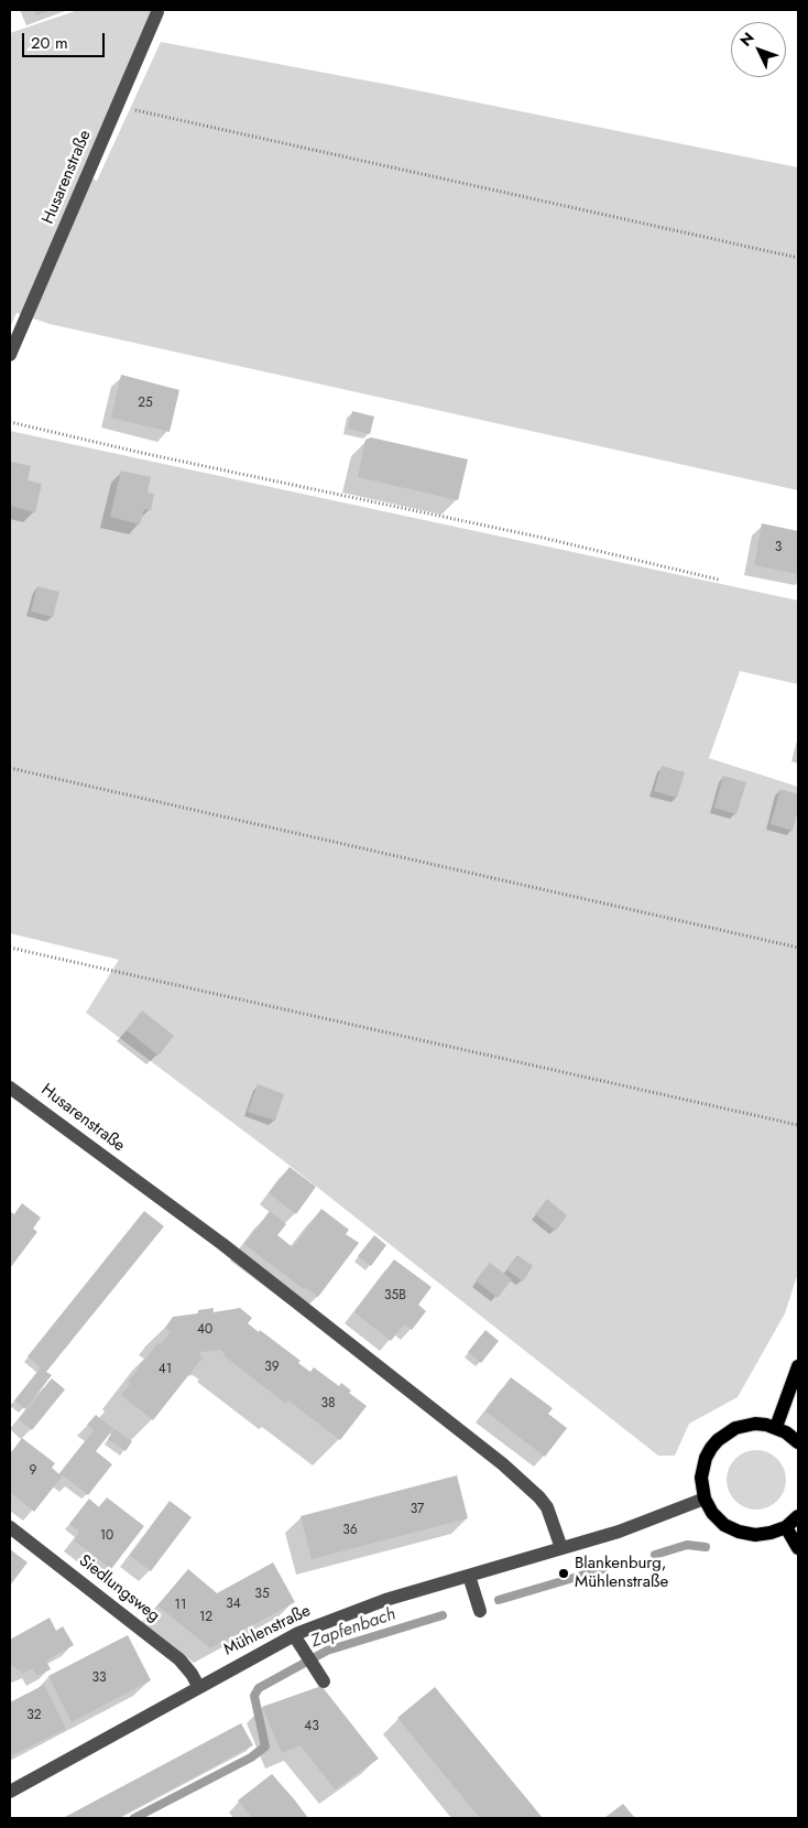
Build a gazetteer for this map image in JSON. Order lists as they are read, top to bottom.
{
  "streets": {
    "street": ["Husarenstraße", "Siedlungsweg", "Mühlenstraße"]
  },
  "crossings": [
    ["Husarenstraße", "Mühlenstraße"],
    ["Siedlungsweg", "Mühlenstraße"]
  ],
  "water": ["Zapfenbach"],
  "places": ["Blankenburg, Mühlenstraße"],
  "house_numbers": [
    "25",
    "3",
    "35B",
    "40",
    "39",
    "41",
    "38",
    "9",
    "37",
    "36",
    "10",
    "35",
    "34",
    "11",
    "12",
    "33",
    "32",
    "43"
  ],
  "scale_bar": "20 m",
  "north": "top left"
}
